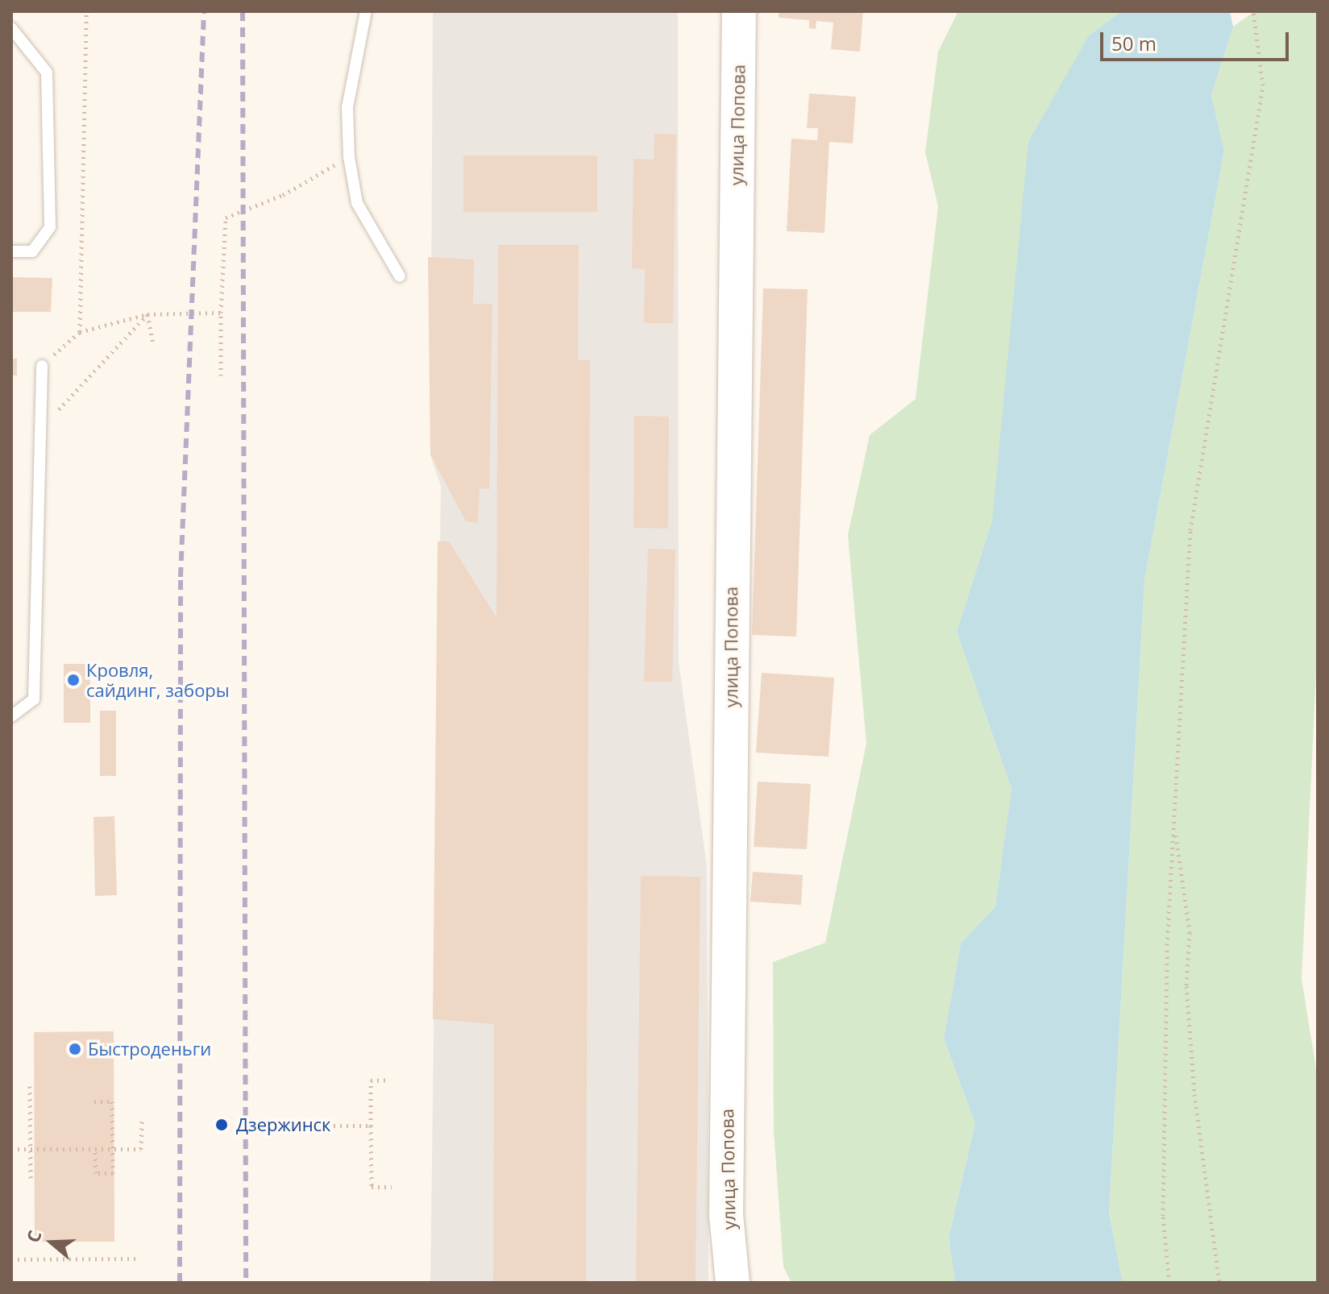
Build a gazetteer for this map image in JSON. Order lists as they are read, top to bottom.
{
  "streets": {
    "street": ["улица Попова"]
  },
  "places": ["Кровля, сайдинг, заборы", "Быстроденьги", "Дзержинск"],
  "scale_bar": "50 m",
  "north": "left"
}
